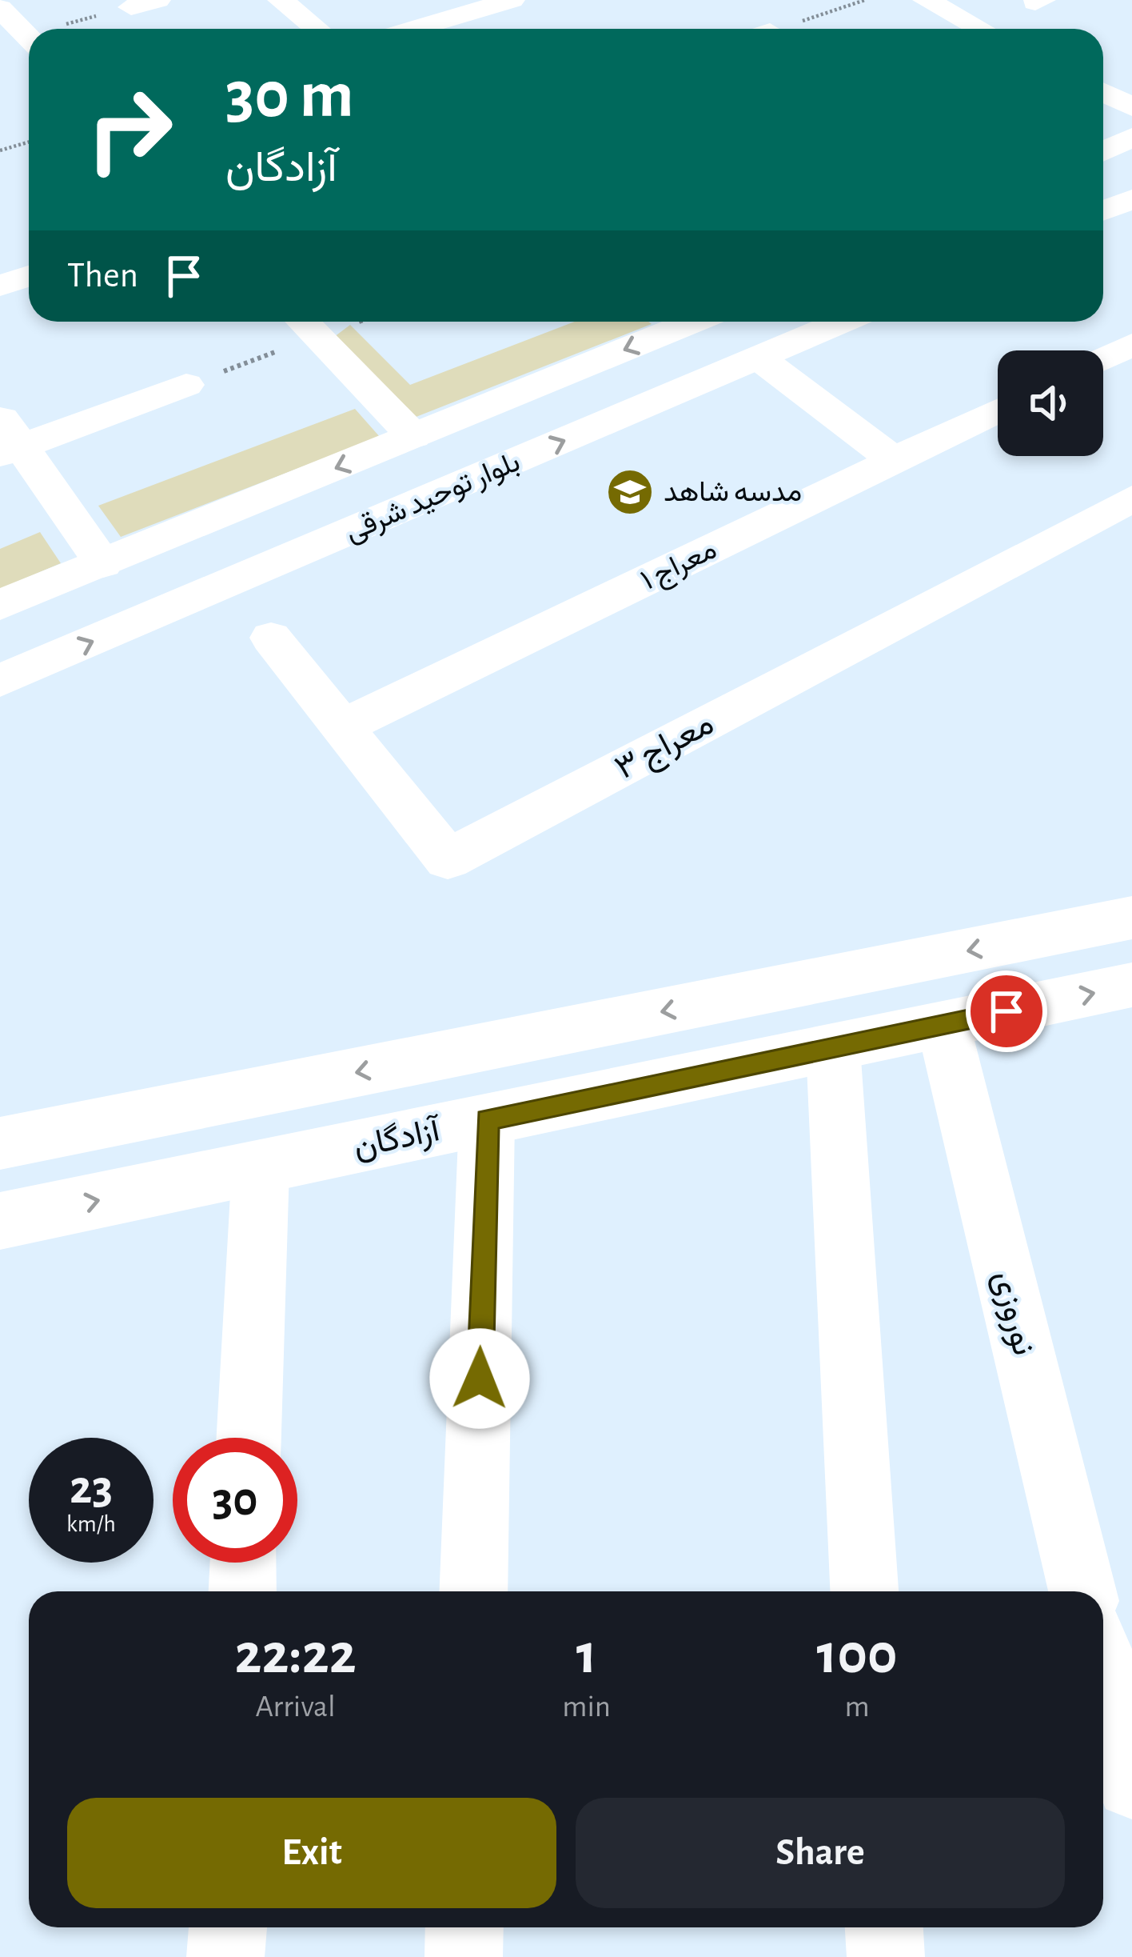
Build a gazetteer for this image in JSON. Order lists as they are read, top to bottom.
{
  "streets": {
    "street": [
      "بلوار توحید شرقی",
      "معراج ۱",
      "معراج ۳",
      "آزادگان",
      "نوروزی"
    ]
  },
  "crossings": [
    ["آزادگان", "نوروزی"]
  ],
  "places": {
    "school or university": ["مدسه شاهد"]
  },
  "page": {
    "turn": ["30 m", "آزادگان"],
    "then": "Then",
    "speed": "23 km/h",
    "limit": "30",
    "eta": [
      "22:22",
      "Arrival",
      "1",
      "min",
      "100",
      "m"
    ],
    "buttons": ["Exit", "Share"]
  }
}
